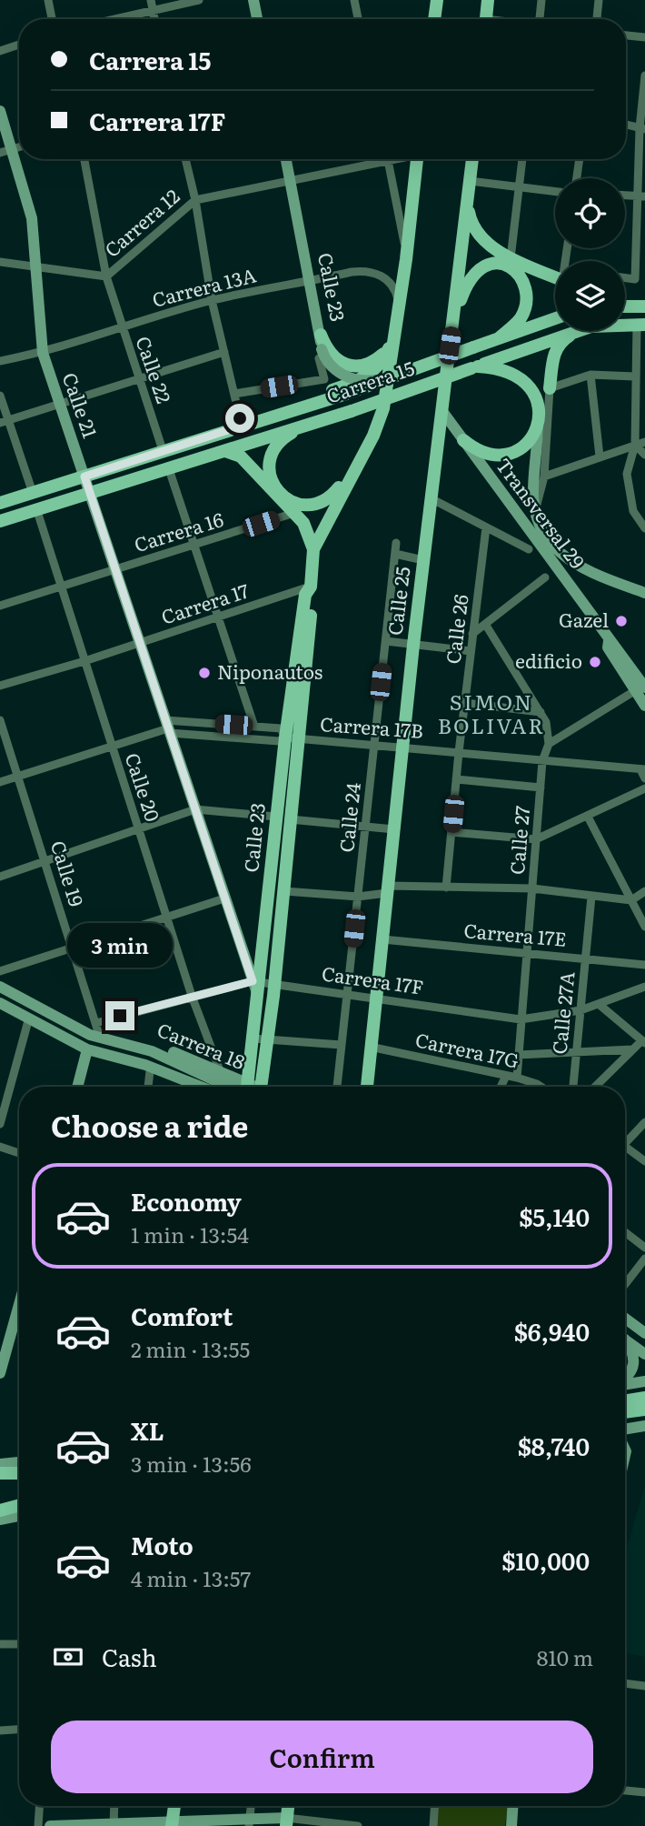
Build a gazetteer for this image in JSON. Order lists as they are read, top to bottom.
{
  "streets": {
    "main road": [
      "Calle 23",
      "Carrera 15",
      "Calle 21",
      "Transversal 29",
      "Calle 25",
      "Carrera 18"
    ],
    "street": [
      "Carrera 12",
      "Carrera 13A",
      "Calle 22",
      "Carrera 16",
      "Carrera 17",
      "Calle 26",
      "Carrera 17B",
      "Calle 20",
      "Calle 24",
      "Calle 27",
      "Calle 19",
      "Carrera 17E",
      "Carrera 17F",
      "Calle 27A",
      "Carrera 17G"
    ]
  },
  "crossings": [
    ["Carrera 12", "Calle 23"],
    ["Carrera 12", "Calle 22"],
    ["Carrera 12", "Calle 21"],
    ["Calle 23", "Carrera 13A"],
    ["Calle 23", "Carrera 15"],
    ["Calle 23", "Calle 21"],
    ["Calle 23", "Carrera 17"],
    ["Calle 23", "Carrera 17B"],
    ["Calle 23", "Carrera 17F"],
    ["Carrera 13A", "Calle 22"],
    ["Carrera 13A", "Calle 21"],
    ["Calle 22", "Carrera 15"],
    ["Carrera 15", "Calle 21"],
    ["Carrera 15", "Calle 20"],
    ["Calle 21", "Carrera 16"],
    ["Calle 21", "Carrera 17"],
    ["Calle 21", "Carrera 17B"],
    ["Calle 21", "Carrera 17F"],
    ["Transversal 29", "Calle 25"],
    ["Carrera 16", "Calle 20"],
    ["Calle 25", "Carrera 17B"],
    ["Calle 25", "Carrera 17E"],
    ["Calle 25", "Carrera 17F"],
    ["Calle 25", "Carrera 17G"],
    ["Carrera 17", "Calle 20"],
    ["Calle 26", "Carrera 17B"],
    ["Carrera 17B", "Calle 20"],
    ["Carrera 17B", "Calle 24"],
    ["Carrera 17B", "Calle 27"],
    ["Carrera 17B", "Calle 19"],
    ["Calle 20", "Carrera 17F"],
    ["Calle 20", "Carrera 18"],
    ["Calle 24", "Carrera 17F"],
    ["Calle 27", "Carrera 17E"],
    ["Calle 27", "Carrera 17F"],
    ["Calle 27", "Carrera 17G"],
    ["Calle 19", "Carrera 17F"],
    ["Calle 19", "Carrera 18"],
    ["Carrera 17E", "Calle 27A"],
    ["Carrera 17F", "Calle 27A"]
  ],
  "districts": ["SIMON BOLIVAR"],
  "places": ["Gazel", "edificio", "Niponautos"],
  "page": {
    "banner": ["Carrera 15", "Carrera 17F"],
    "bubble": "3 min",
    "heading": "Choose a ride",
    "list": [
      {
        "name": "Economy",
        "note": "1 min · 13:54",
        "value": "$5,140"
      },
      {
        "name": "Comfort",
        "note": "2 min · 13:55",
        "value": "$6,940"
      },
      {
        "name": "XL",
        "note": "3 min · 13:56",
        "value": "$8,740"
      },
      {
        "name": "Moto",
        "note": "4 min · 13:57",
        "value": "$10,000"
      }
    ],
    "pay": ["Cash", "810 m"],
    "buttons": "Confirm"
  }
}
